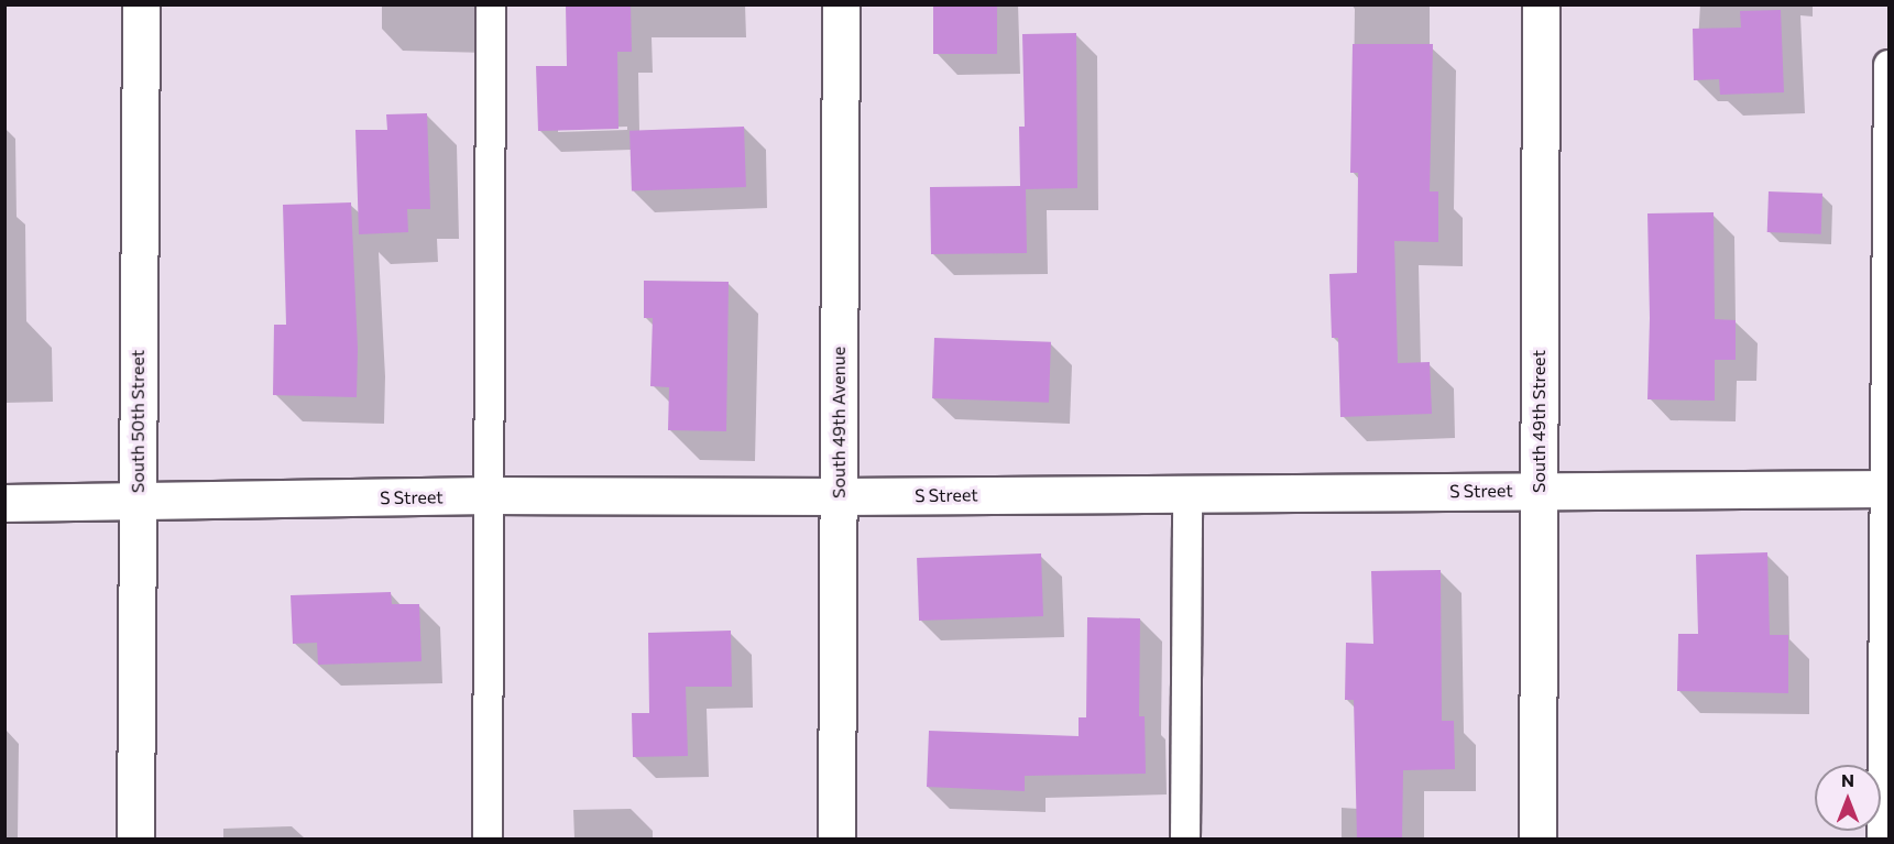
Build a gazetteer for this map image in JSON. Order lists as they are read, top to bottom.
{
  "streets": {
    "street": [
      "South 50th Street",
      "South 49th Street",
      "South 49th Avenue",
      "S Street"
    ]
  },
  "crossings": [
    ["South 50th Street", "S Street"],
    ["South 49th Street", "S Street"],
    ["South 49th Avenue", "S Street"]
  ],
  "north": "top"
}
